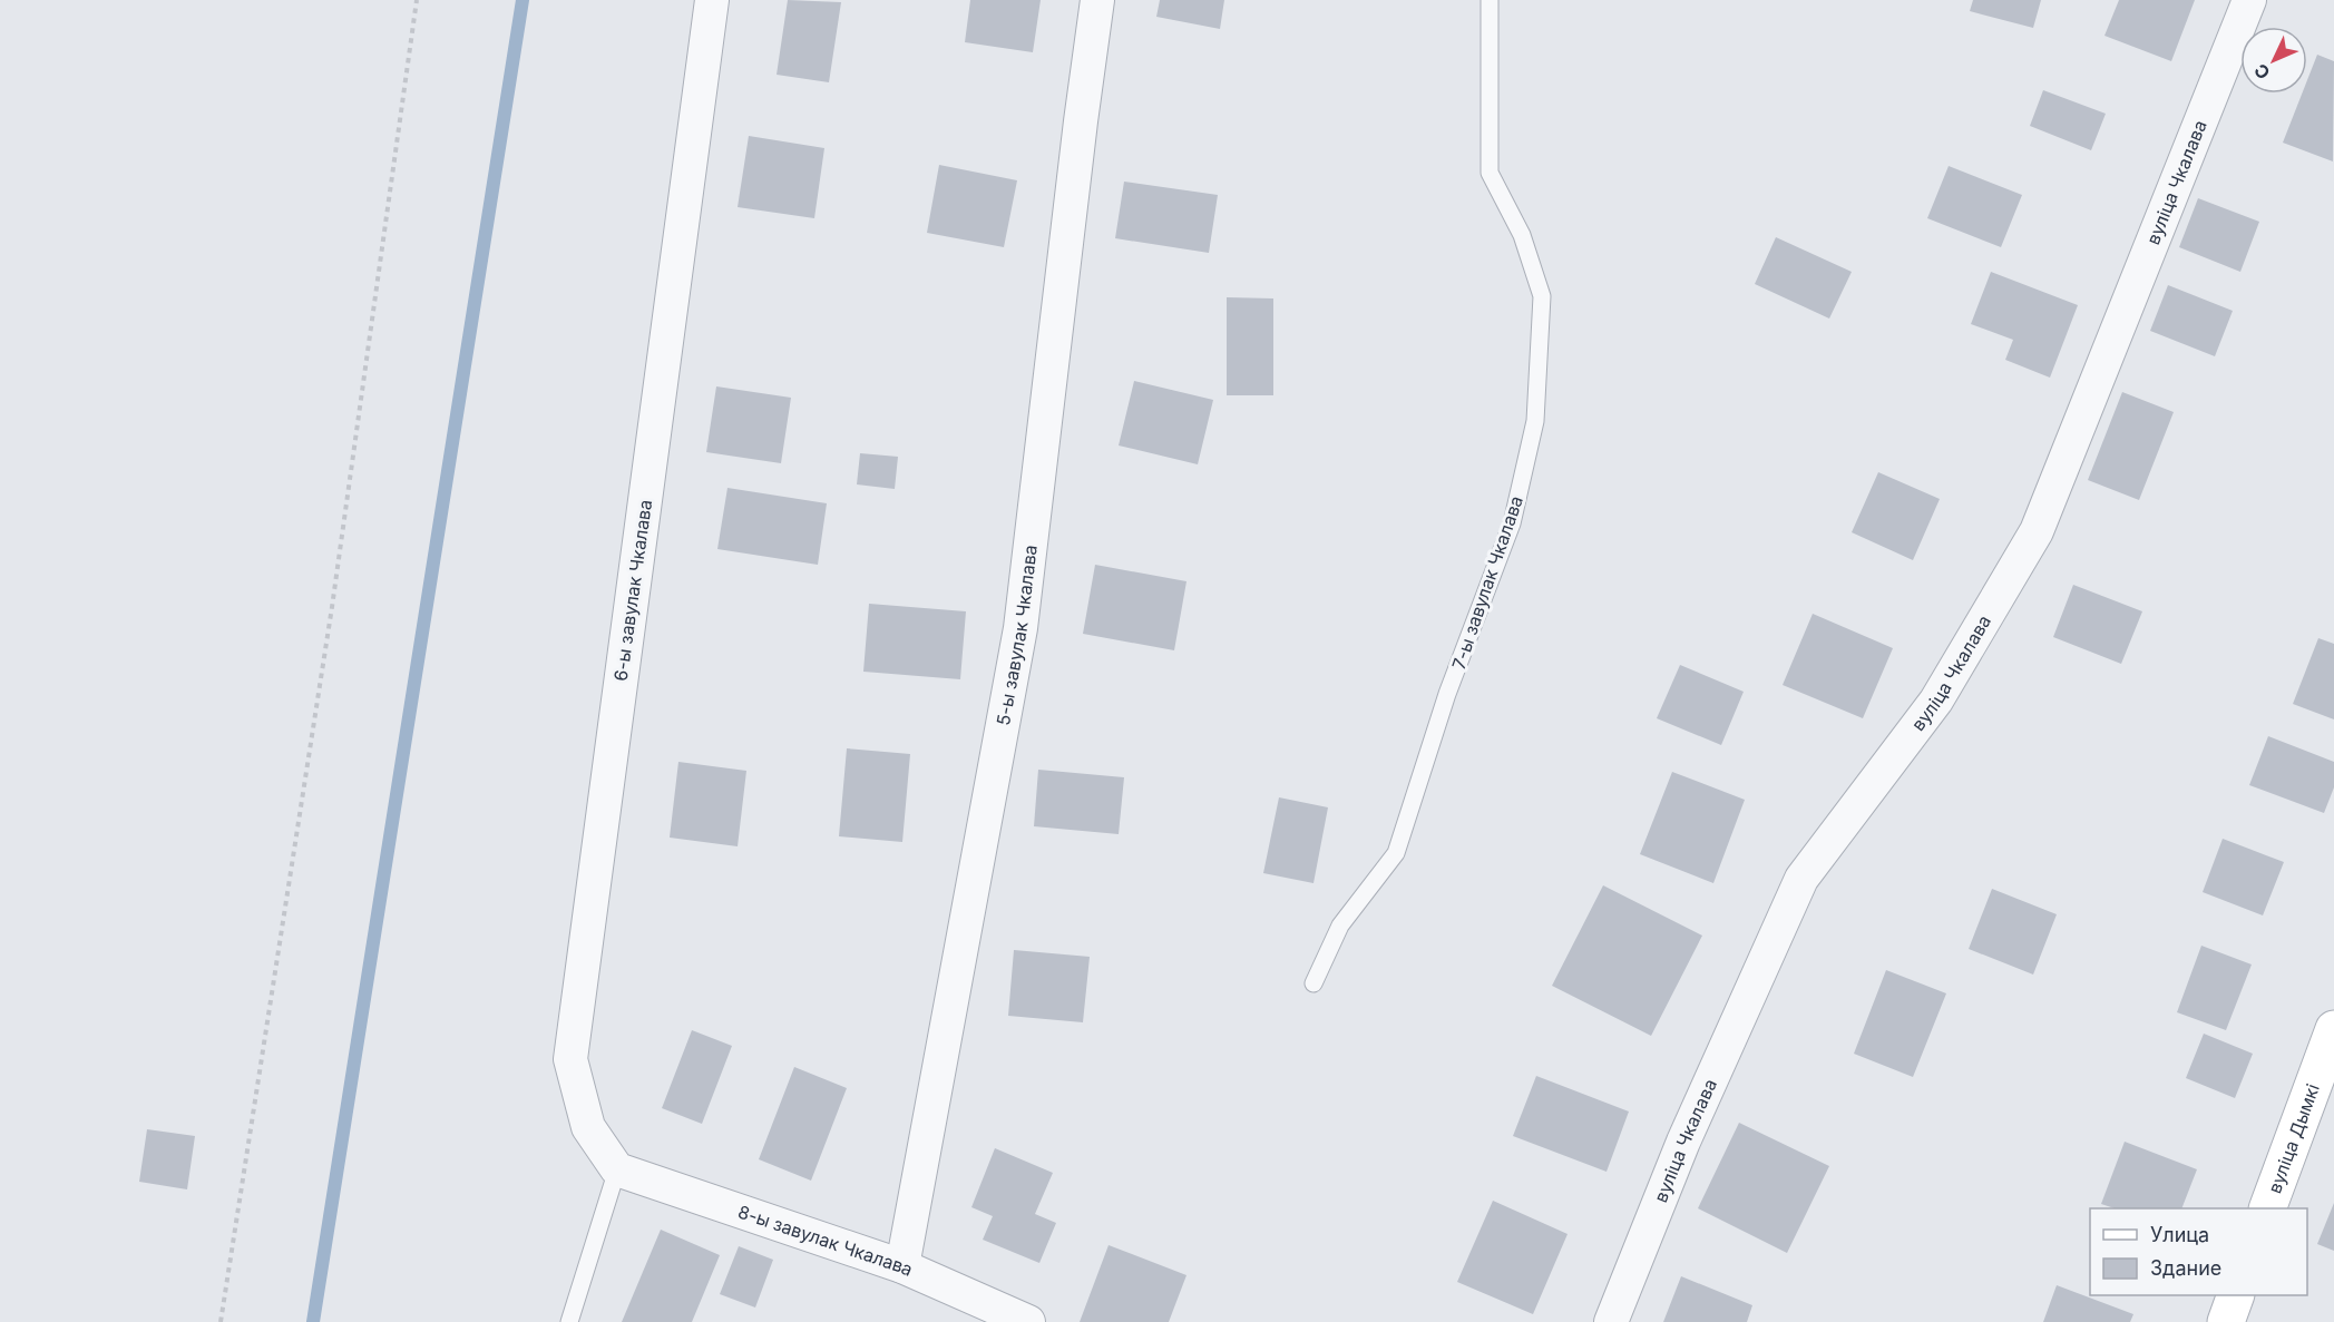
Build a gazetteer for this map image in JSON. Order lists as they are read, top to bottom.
{
  "streets": {
    "street": [
      "вуліца Чкалава",
      "6-ы завулак Чкалава",
      "5-ы завулак Чкалава",
      "вуліца Дымкі",
      "8-ы завулак Чкалава"
    ],
    "lane": ["7-ы завулак Чкалава"]
  },
  "crossings": [
    ["6-ы завулак Чкалава", "8-ы завулак Чкалава"],
    ["5-ы завулак Чкалава", "8-ы завулак Чкалава"]
  ],
  "legend": ["Улица", "Здание"],
  "north": "bottom left"
}
